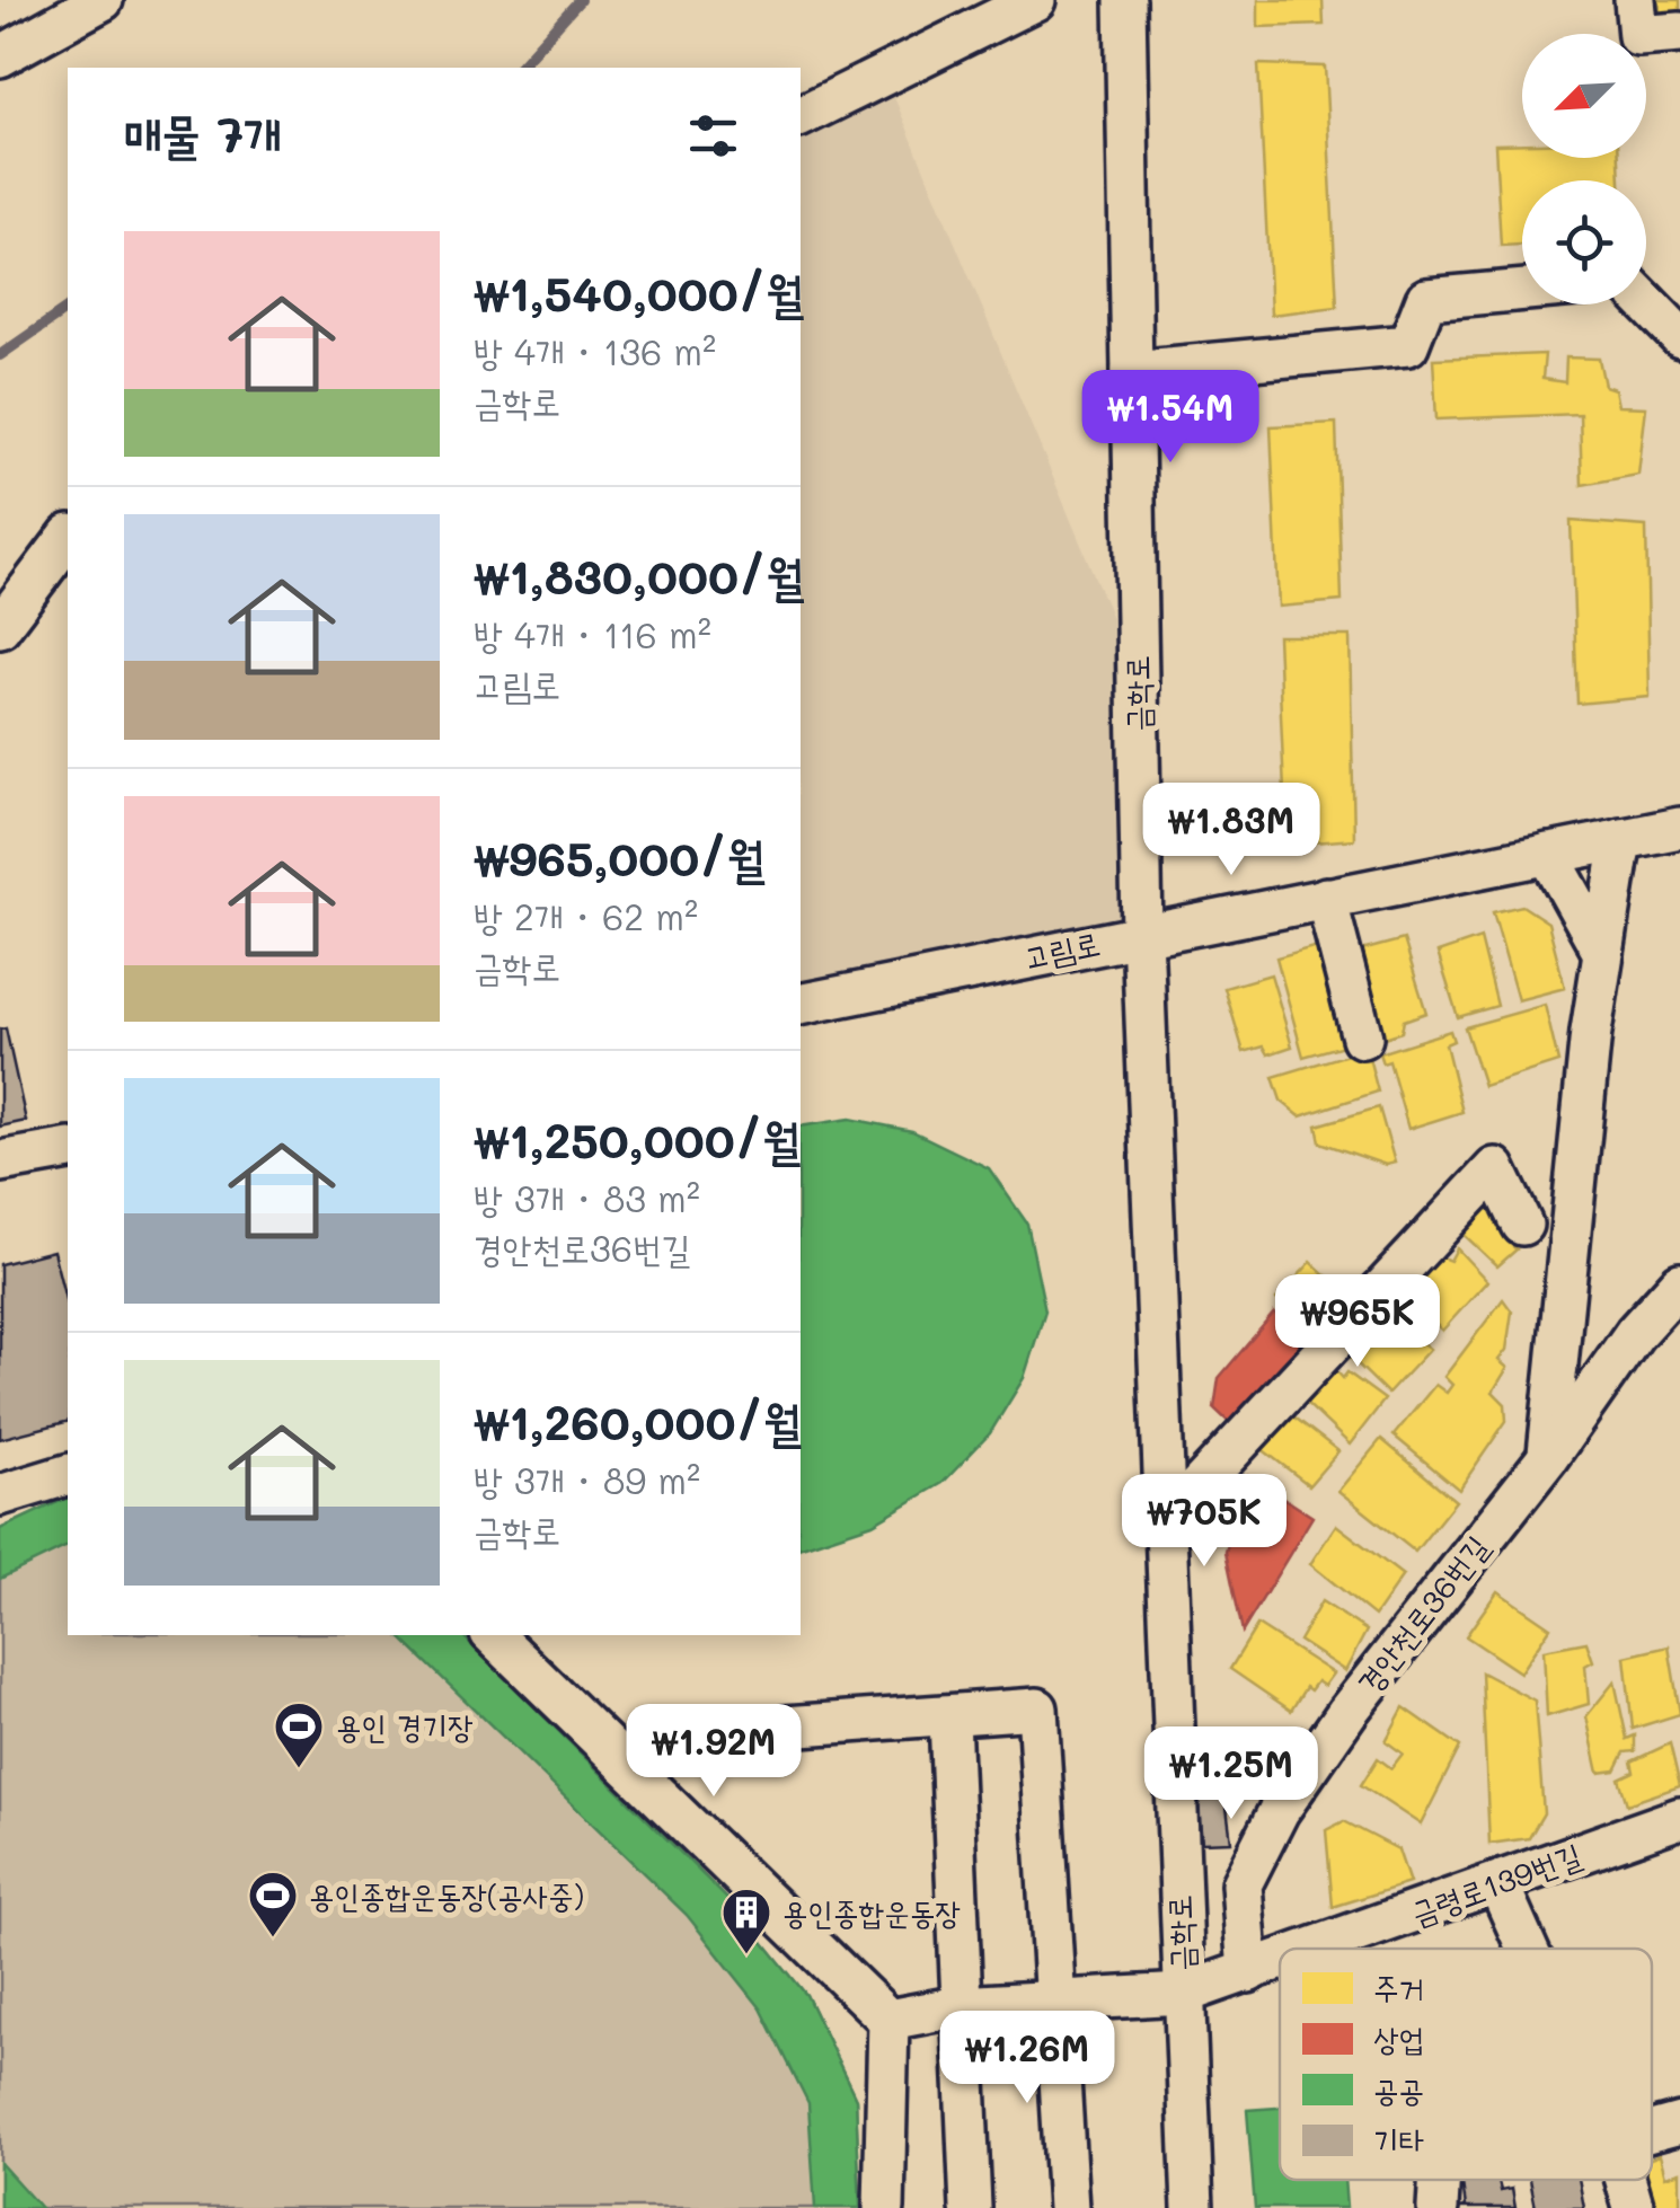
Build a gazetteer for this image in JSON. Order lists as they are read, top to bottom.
{
  "streets": {
    "street": [
      "금학로",
      "고림로",
      "경안천로36번길",
      "금령로139번길"
    ]
  },
  "crossings": [
    ["금학로", "고림로"],
    ["금학로", "금령로139번길"],
    ["경안천로36번길", "금령로139번길"]
  ],
  "places": {
    "sports": ["용인 경기장", "용인종합운동장(공사중)"],
    "building": ["용인종합운동장"]
  },
  "legend": [
    "주거",
    "상업",
    "공공",
    "기타"
  ],
  "north": "bottom left",
  "page": {
    "heading": "매물 7개",
    "list": [
      {
        "name": "₩1,540,000/월",
        "note": "방 4개 · 136 m² · 금학로"
      },
      {
        "name": "₩1,830,000/월",
        "note": "방 4개 · 116 m² · 고림로"
      },
      {
        "name": "₩965,000/월",
        "note": "방 2개 · 62 m² · 금학로"
      },
      {
        "name": "₩1,250,000/월",
        "note": "방 3개 · 83 m² · 경안천로36번길"
      },
      {
        "name": "₩1,260,000/월",
        "note": "방 3개 · 89 m² · 금학로"
      }
    ],
    "price": [
      "₩1.54M",
      "₩1.83M",
      "₩965K",
      "₩705K",
      "₩1.92M",
      "₩1.25M",
      "₩1.26M"
    ]
  }
}
